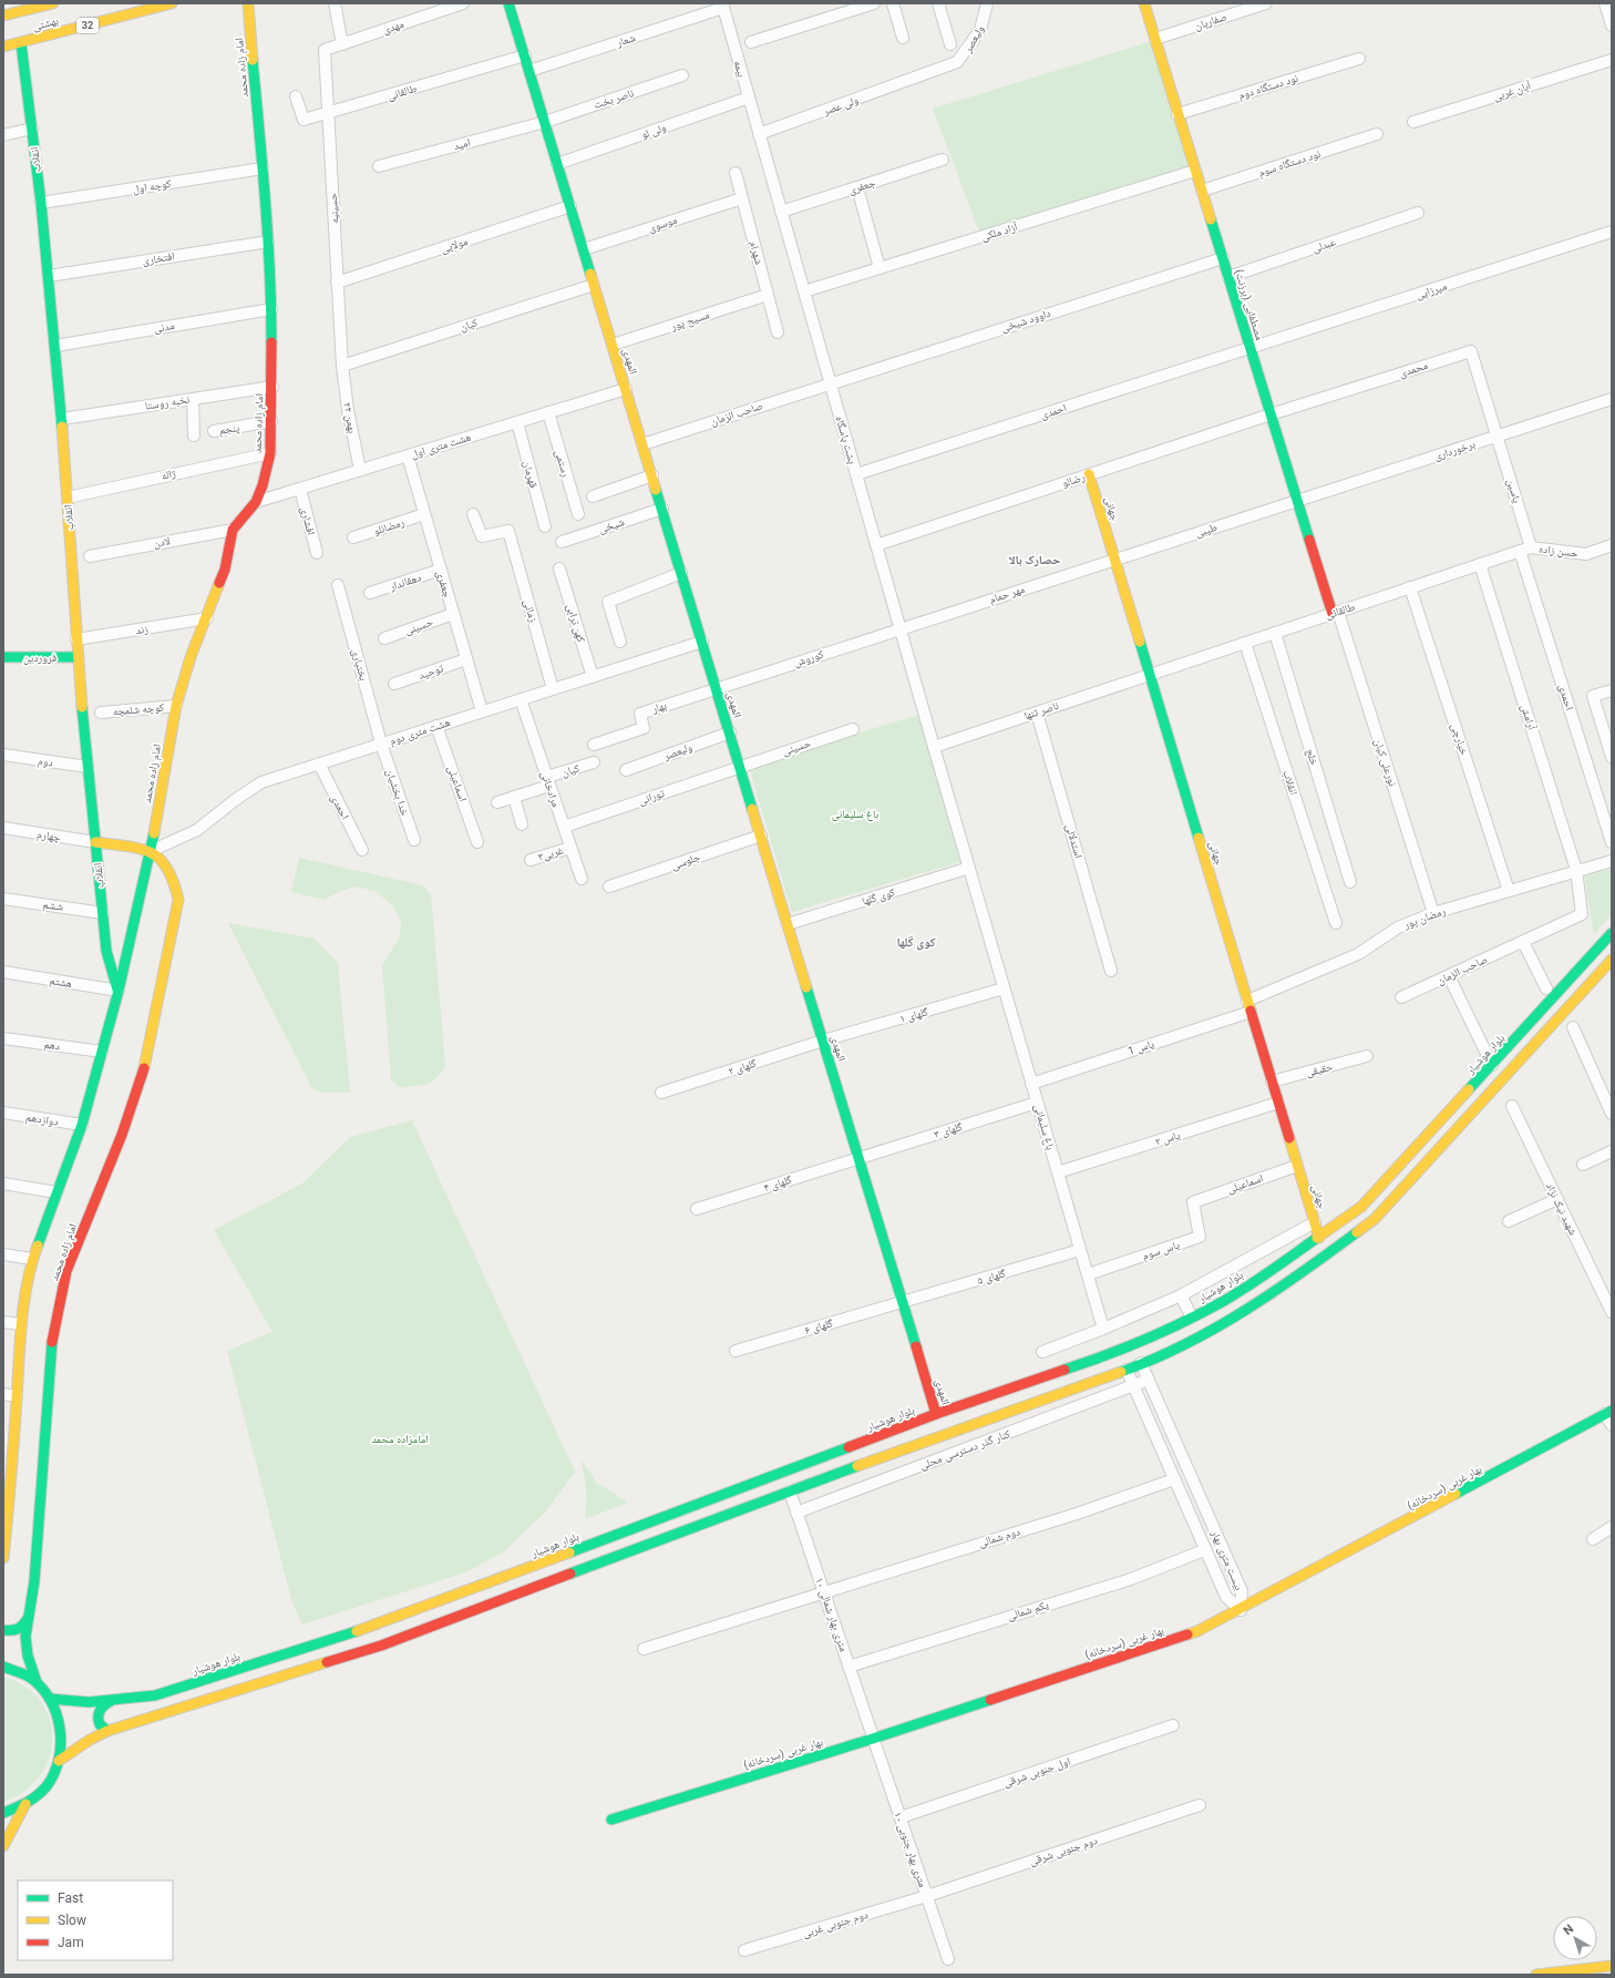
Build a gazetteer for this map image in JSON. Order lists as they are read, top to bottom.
{
  "streets": {
    "street": [
      "صفاریان",
      "بهشتی",
      "32",
      "مهدی",
      "ولیعصر",
      "شعار",
      "امام زاده محمد",
      "بیمه",
      "نود دستگاه دوم",
      "آبان غربی",
      "طالقانی",
      "ناصر بخت",
      "ولی عصر",
      "ولی لو",
      "امید",
      "انقلاب",
      "نود دستگاه سوم",
      "کوچه اول",
      "جعفری",
      "حسینیه",
      "موسوی",
      "آزاد ملکی",
      "مولایی",
      "عبدلی",
      "شهرام",
      "افتخاری",
      "میرزایی",
      "مصطفایی (برزنت)",
      "مسیح پور",
      "داوود شیخی",
      "کیان",
      "مدنی",
      "المهدی",
      "محمدی",
      "نخبه روستا",
      "احمدی",
      "صاحب الزمان",
      "۲۲ بهمن",
      "پنجم",
      "پشت پاسگاه",
      "هشت متری اول",
      "برخورداری",
      "رستمی",
      "ژاله",
      "قهرمان",
      "رضالو",
      "یاسین",
      "جهانی",
      "افشاری",
      "شیخی",
      "رمضانلو",
      "طیبی",
      "لادن",
      "حسن زاده",
      "دهقاندار",
      "مهر حمام",
      "زمانی",
      "کهن ترابی",
      "حسینی",
      "زند",
      "فروردین",
      "کوروش",
      "بختیاری",
      "توحید",
      "بهار",
      "کوچه شلمچه",
      "ناصر تنها",
      "آرامش",
      "هشت متری دوم",
      "خیارچی",
      "خلج",
      "دوم",
      "نورعلی کیان",
      "اسماعیلی",
      "مرادخانی",
      "خدا بخشیان",
      "تورانی",
      "چهارم",
      "استدلالی",
      "غربی۳",
      "جلوسی",
      "کوی گلها",
      "ششم",
      "رمضان پور",
      "هشتم",
      "گلهای ۱",
      "دهم",
      "یاس 1",
      "بلوار هوشیار",
      "گلهای ۲",
      "حقیقی",
      "دوازدهم",
      "باغ سلیمانی",
      "گلهای ۳",
      "یاس ۲",
      "گلهای ۴",
      "شهید نیک نژاد",
      "یاس سوم",
      "گلهای ۵",
      "گلهای ۶",
      "کنار گذر دسترسی محلی",
      "بهار غربی (سردخانه)",
      "دوم شمالی",
      "بیست متری بهار",
      "یکم شمالی",
      "۱۰ متری بهار شمالی",
      "اول جنوبی شرقی",
      "۱۰ متری بهار جنوبی",
      "دوم جنوبی شرقی",
      "دوم جنوبی غربی"
    ]
  },
  "crossings": [
    ["صفاریان", "مصطفایی (برزنت)"],
    ["بهشتی", "انقلاب"],
    ["مهدی", "حسینیه"],
    ["ولیعصر", "ولی عصر"],
    ["ولیعصر", "المهدی"],
    ["شعار", "بیمه"],
    ["شعار", "المهدی"],
    ["امام زاده محمد", "انقلاب"],
    ["امام زاده محمد", "کوچه اول"],
    ["امام زاده محمد", "افتخاری"],
    ["امام زاده محمد", "مدنی"],
    ["امام زاده محمد", "نخبه روستا"],
    ["امام زاده محمد", "پنجم"],
    ["امام زاده محمد", "هشت متری اول"],
    ["امام زاده محمد", "ژاله"],
    ["امام زاده محمد", "لادن"],
    ["امام زاده محمد", "زند"],
    ["امام زاده محمد", "کوچه شلمچه"],
    ["امام زاده محمد", "هشت متری دوم"],
    ["امام زاده محمد", "هشتم"],
    ["امام زاده محمد", "دهم"],
    ["امام زاده محمد", "دوازدهم"],
    ["بیمه", "ولی عصر"],
    ["بیمه", "ولی لو"],
    ["بیمه", "پشت پاسگاه"],
    ["نود دستگاه دوم", "مصطفایی (برزنت)"],
    ["طالقانی", "انقلاب"],
    ["طالقانی", "حسینیه"],
    ["طالقانی", "مصطفایی (برزنت)"],
    ["طالقانی", "المهدی"],
    ["طالقانی", "احمدی"],
    ["طالقانی", "یاسین"],
    ["طالقانی", "جهانی"],
    ["طالقانی", "حسن زاده"],
    ["طالقانی", "ناصر تنها"],
    ["طالقانی", "آرامش"],
    ["طالقانی", "خیارچی"],
    ["طالقانی", "خلج"],
    ["طالقانی", "نورعلی کیان"],
    ["ناصر بخت", "امید"],
    ["ناصر بخت", "المهدی"],
    ["ولی عصر", "پشت پاسگاه"],
    ["ولی لو", "المهدی"],
    ["امید", "المهدی"],
    ["انقلاب", "کوچه اول"],
    ["انقلاب", "افتخاری"],
    ["انقلاب", "مدنی"],
    ["انقلاب", "نخبه روستا"],
    ["انقلاب", "ژاله"],
    ["انقلاب", "زند"],
    ["انقلاب", "فروردین"],
    ["انقلاب", "دوم"],
    ["انقلاب", "چهارم"],
    ["انقلاب", "ششم"],
    ["انقلاب", "هشتم"],
    ["نود دستگاه سوم", "مصطفایی (برزنت)"],
    ["جعفری", "پشت پاسگاه"],
    ["جعفری", "هشت متری اول"],
    ["جعفری", "رمضانلو"],
    ["جعفری", "دهقاندار"],
    ["جعفری", "حسینی"],
    ["جعفری", "توحید"],
    ["جعفری", "هشت متری دوم"],
    ["حسینیه", "مولایی"],
    ["حسینیه", "کیان"],
    ["حسینیه", "۲۲ بهمن"],
    ["موسوی", "شهرام"],
    ["موسوی", "المهدی"],
    ["آزاد ملکی", "مصطفایی (برزنت)"],
    ["آزاد ملکی", "پشت پاسگاه"],
    ["مولایی", "المهدی"],
    ["عبدلی", "مصطفایی (برزنت)"],
    ["شهرام", "مسیح پور"],
    ["میرزایی", "مصطفایی (برزنت)"],
    ["میرزایی", "احمدی"],
    ["مصطفایی (برزنت)", "داوود شیخی"],
    ["مصطفایی (برزنت)", "محمدی"],
    ["مصطفایی (برزنت)", "احمدی"],
    ["مصطفایی (برزنت)", "برخورداری"],
    ["مصطفایی (برزنت)", "رضالو"],
    ["مصطفایی (برزنت)", "طیبی"],
    ["مصطفایی (برزنت)", "نورعلی کیان"],
    ["مسیح پور", "المهدی"],
    ["داوود شیخی", "صاحب الزمان"],
    ["داوود شیخی", "پشت پاسگاه"],
    ["کیان", "المهدی"],
    ["کیان", "۲۲ بهمن"],
    ["کیان", "مرادخانی"],
    ["المهدی", "صاحب الزمان"],
    ["المهدی", "هشت متری اول"],
    ["المهدی", "شیخی"],
    ["المهدی", "حسینی"],
    ["المهدی", "کوروش"],
    ["المهدی", "بهار"],
    ["المهدی", "هشت متری دوم"],
    ["المهدی", "تورانی"],
    ["المهدی", "جلوسی"],
    ["المهدی", "کوی گلها"],
    ["المهدی", "گلهای ۱"],
    ["المهدی", "بلوار هوشیار"],
    ["المهدی", "گلهای ۲"],
    ["المهدی", "گلهای ۳"],
    ["المهدی", "گلهای ۴"],
    ["المهدی", "گلهای ۵"],
    ["المهدی", "گلهای ۶"],
    ["محمدی", "برخورداری"],
    ["محمدی", "رضالو"],
    ["محمدی", "یاسین"],
    ["احمدی", "پشت پاسگاه"],
    ["احمدی", "یاسین"],
    ["احمدی", "حسن زاده"],
    ["احمدی", "هشت متری دوم"],
    ["صاحب الزمان", "پشت پاسگاه"],
    ["صاحب الزمان", "آرامش"],
    ["صاحب الزمان", "رمضان پور"],
    ["۲۲ بهمن", "هشت متری اول"],
    ["پشت پاسگاه", "رضالو"],
    ["پشت پاسگاه", "مهر حمام"],
    ["پشت پاسگاه", "کوروش"],
    ["پشت پاسگاه", "ناصر تنها"],
    ["پشت پاسگاه", "باغ سلیمانی"],
    ["هشت متری اول", "رستمی"],
    ["هشت متری اول", "قهرمان"],
    ["هشت متری اول", "افشاری"],
    ["برخورداری", "یاسین"],
    ["برخورداری", "طیبی"],
    ["رضالو", "جهانی"],
    ["یاسین", "حسن زاده"],
    ["جهانی", "طیبی"],
    ["جهانی", "مهر حمام"],
    ["جهانی", "ناصر تنها"],
    ["جهانی", "اسماعیلی"],
    ["جهانی", "رمضان پور"],
    ["جهانی", "یاس 1"],
    ["جهانی", "بلوار هوشیار"],
    ["جهانی", "حقیقی"],
    ["جهانی", "یاس ۲"],
    ["طیبی", "مهر حمام"],
    ["مهر حمام", "کوروش"],
    ["زمانی", "هشت متری دوم"],
    ["کهن ترابی", "هشت متری دوم"],
    ["حسینی", "تورانی"],
    ["کوروش", "بهار"],
    ["بختیاری", "هشت متری دوم"],
    ["بختیاری", "خدا بخشیان"],
    ["ناصر تنها", "استدلالی"],
    ["ناصر تنها", "باغ سلیمانی"],
    ["آرامش", "رمضان پور"],
    ["هشت متری دوم", "اسماعیلی"],
    ["هشت متری دوم", "مرادخانی"],
    ["هشت متری دوم", "خدا بخشیان"],
    ["خیارچی", "رمضان پور"],
    ["نورعلی کیان", "رمضان پور"],
    ["اسماعیلی", "یاس سوم"],
    ["مرادخانی", "تورانی"],
    ["مرادخانی", "غربی۳"],
    ["کوی گلها", "باغ سلیمانی"],
    ["گلهای ۱", "گلهای ۲"],
    ["گلهای ۱", "باغ سلیمانی"],
    ["یاس 1", "باغ سلیمانی"],
    ["باغ سلیمانی", "گلهای ۳"],
    ["باغ سلیمانی", "یاس ۲"],
    ["باغ سلیمانی", "یاس سوم"],
    ["باغ سلیمانی", "گلهای ۵"],
    ["گلهای ۳", "گلهای ۴"],
    ["گلهای ۵", "گلهای ۶"],
    ["کنار گذر دسترسی محلی", "بیست متری بهار"],
    ["کنار گذر دسترسی محلی", "۱۰ متری بهار شمالی"],
    ["بهار غربی (سردخانه)", "بیست متری بهار"],
    ["بهار غربی (سردخانه)", "۱۰ متری بهار شمالی"],
    ["بهار غربی (سردخانه)", "۱۰ متری بهار جنوبی"],
    ["دوم شمالی", "بیست متری بهار"],
    ["دوم شمالی", "۱۰ متری بهار شمالی"],
    ["بیست متری بهار", "یکم شمالی"],
    ["یکم شمالی", "۱۰ متری بهار شمالی"],
    ["۱۰ متری بهار شمالی", "۱۰ متری بهار جنوبی"],
    ["اول جنوبی شرقی", "۱۰ متری بهار جنوبی"],
    ["۱۰ متری بهار جنوبی", "دوم جنوبی شرقی"],
    ["۱۰ متری بهار جنوبی", "دوم جنوبی غربی"],
    ["دوم جنوبی شرقی", "دوم جنوبی غربی"]
  ],
  "districts": ["حصارک بالا", "کوی گلها"],
  "parks": ["باغ سلیمانی", "امامزاده محمد"],
  "legend": ["Fast", "Slow", "Jam"],
  "north": "top left"
}
